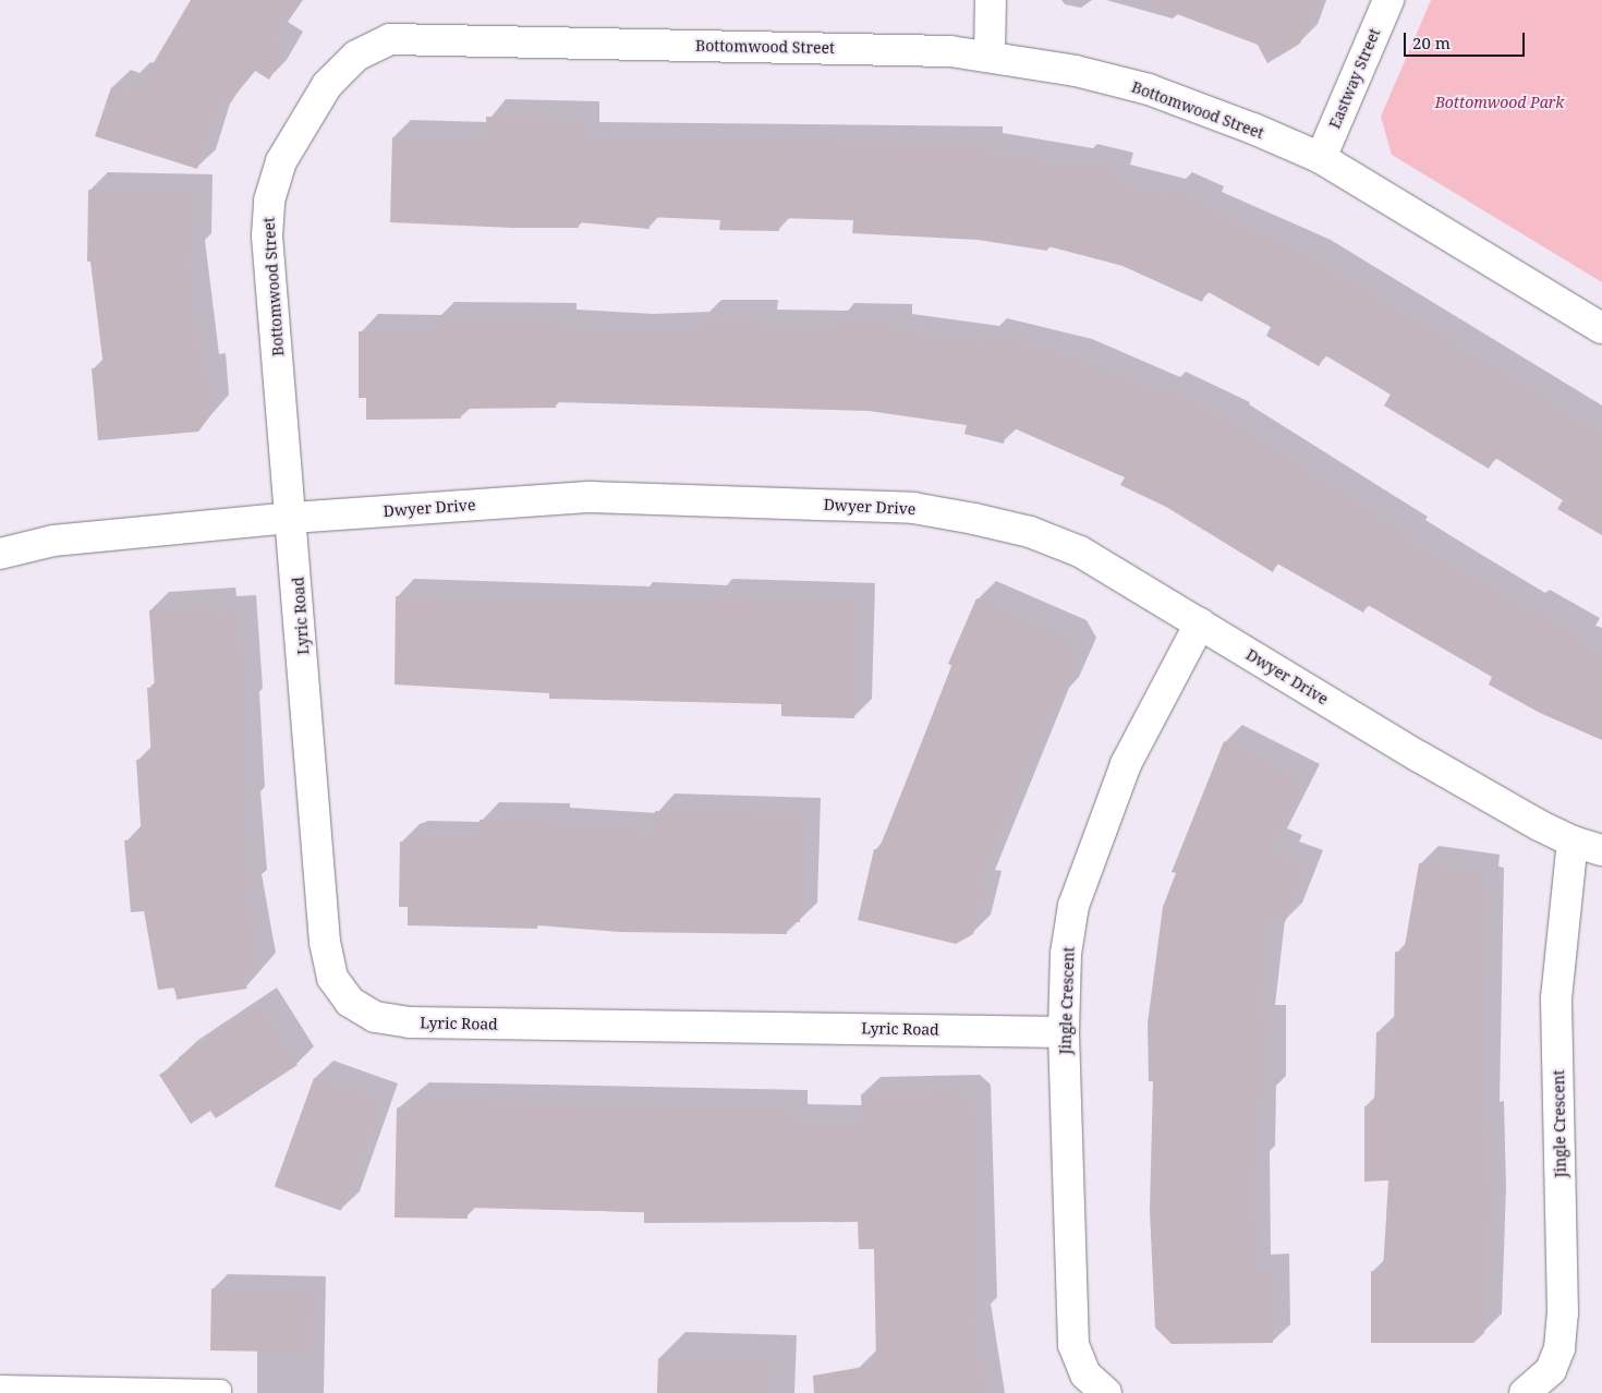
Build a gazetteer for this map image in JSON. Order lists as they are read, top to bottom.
{
  "streets": {
    "street": [
      "Bottomwood Street",
      "Eastway Street",
      "Dwyer Drive",
      "Lyric Road",
      "Jingle Crescent"
    ]
  },
  "crossings": [
    ["Bottomwood Street", "Eastway Street"],
    ["Bottomwood Street", "Dwyer Drive"],
    ["Bottomwood Street", "Lyric Road"],
    ["Dwyer Drive", "Lyric Road"],
    ["Dwyer Drive", "Jingle Crescent"],
    ["Lyric Road", "Jingle Crescent"]
  ],
  "parks": ["Bottomwood Park"],
  "scale_bar": "20 m"
}
